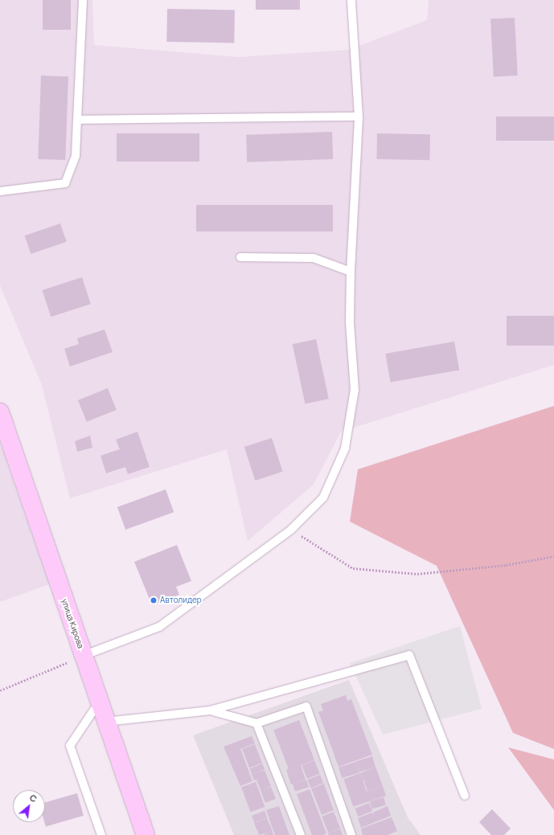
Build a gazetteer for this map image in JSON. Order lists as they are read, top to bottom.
{
  "streets": {
    "main road": ["улица Кирова"]
  },
  "places": ["Автолидер"],
  "north": "top right"
}
